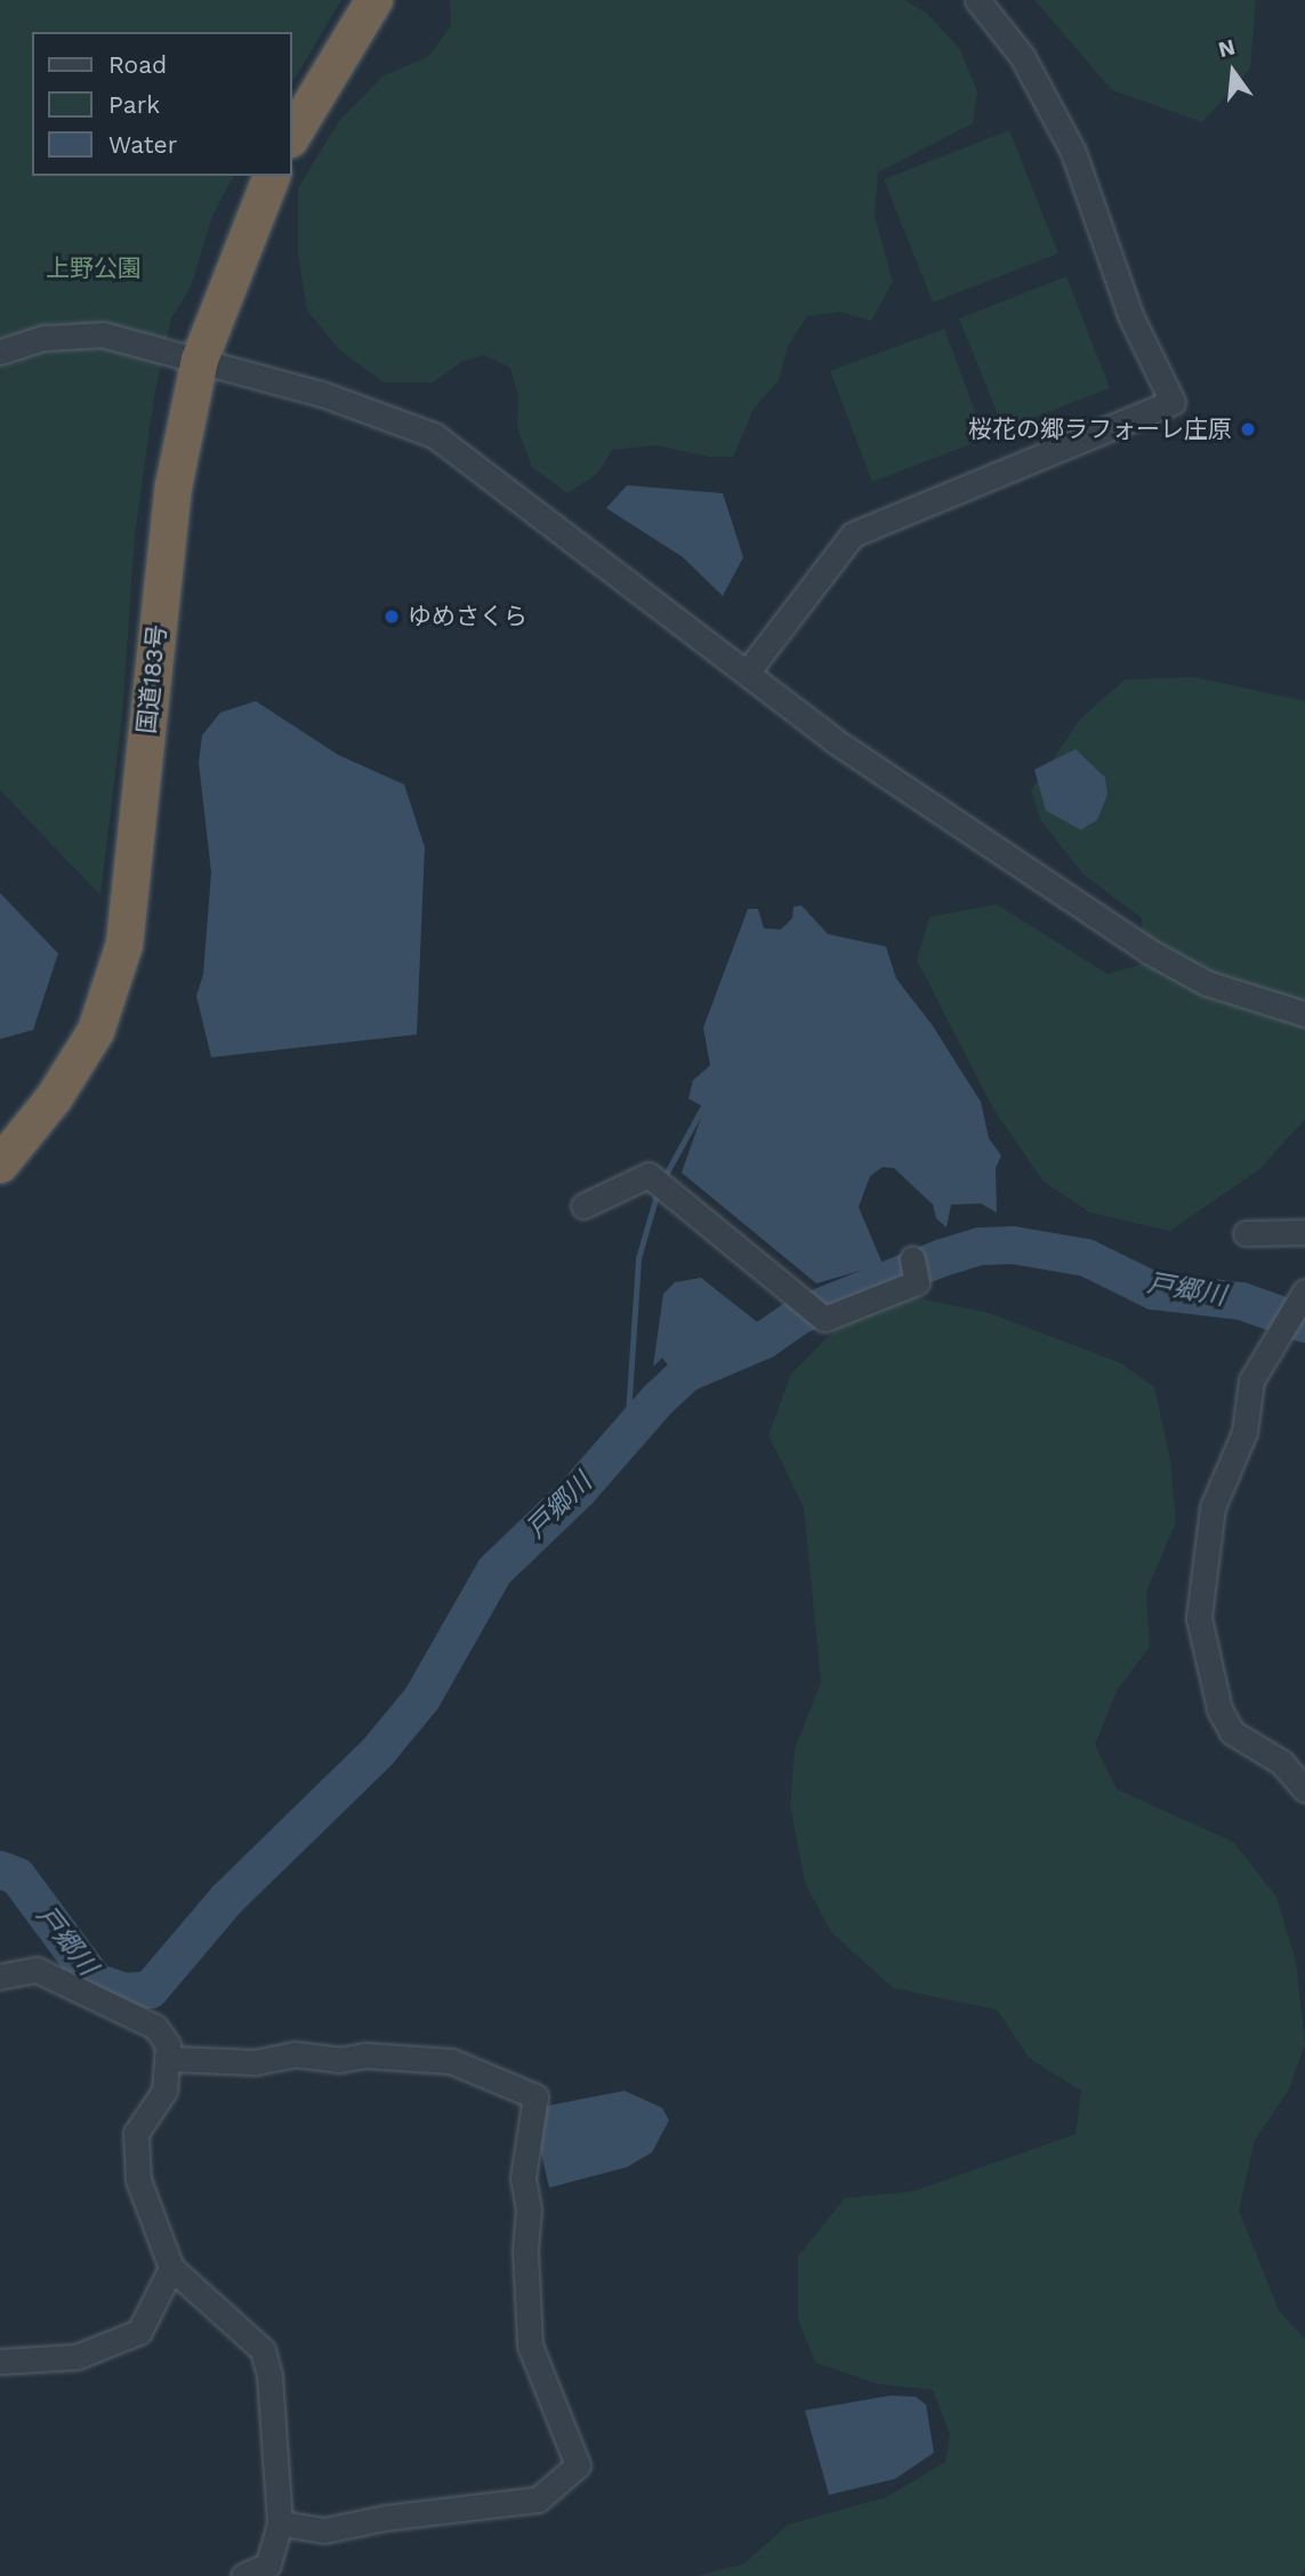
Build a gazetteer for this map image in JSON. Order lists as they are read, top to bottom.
{
  "streets": {
    "highway": ["国道183号"]
  },
  "water": ["戸郷川"],
  "parks": ["上野公園"],
  "places": ["桜花の郷ラフォーレ庄原", "ゆめさくら"],
  "legend": ["Road", "Park", "Water"],
  "north": "top"
}
